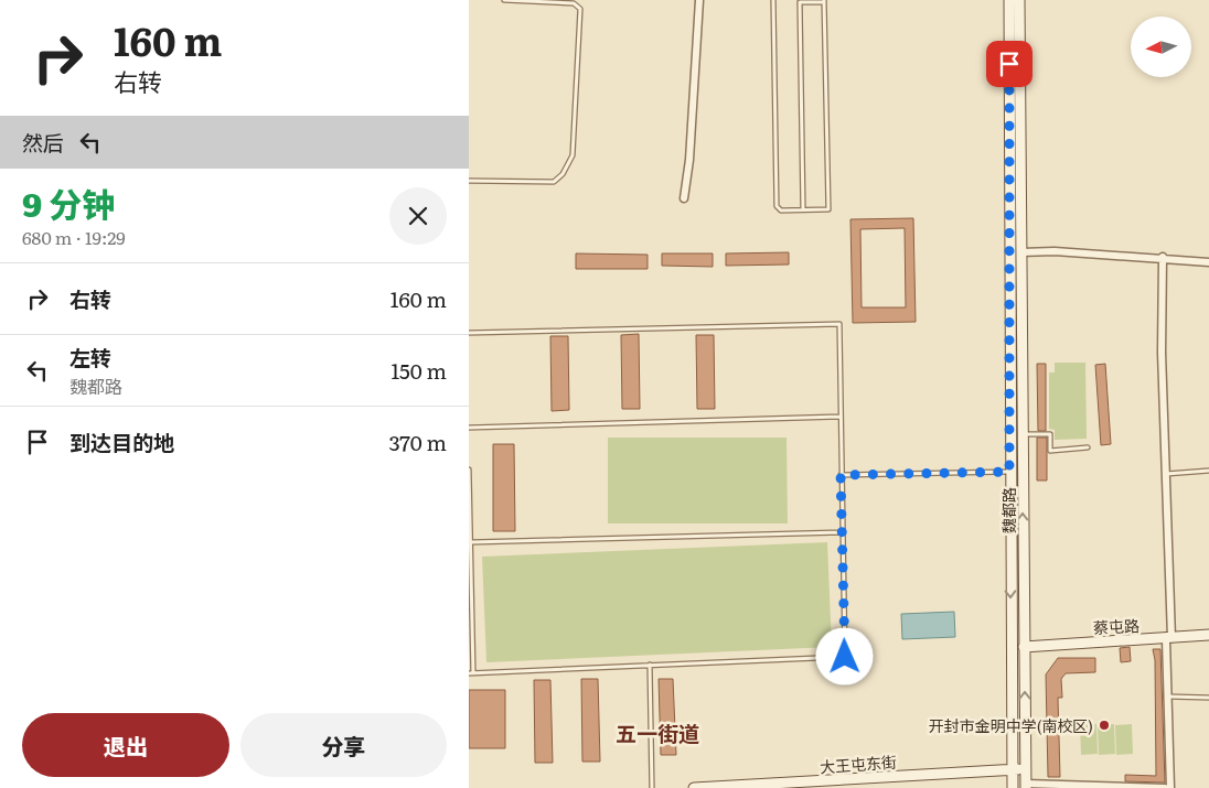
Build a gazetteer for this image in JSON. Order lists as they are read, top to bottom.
{
  "streets": {
    "main road": ["魏都路", "蔡屯路", "大王屯东街"]
  },
  "crossings": [
    ["魏都路", "蔡屯路"],
    ["魏都路", "大王屯东街"]
  ],
  "districts": ["五一街道"],
  "places": ["开封市金明中学(南校区)"],
  "north": "left",
  "page": {
    "turn": ["160 m", "右转"],
    "then": "然后",
    "heading": ["9 分钟", "680 m · 19:29"],
    "list": [
      {
        "name": "右转",
        "value": "160 m"
      },
      {
        "name": "左转",
        "note": "魏都路",
        "value": "150 m"
      },
      {
        "name": "到达目的地",
        "value": "370 m"
      }
    ],
    "buttons": ["退出", "分享"]
  }
}
